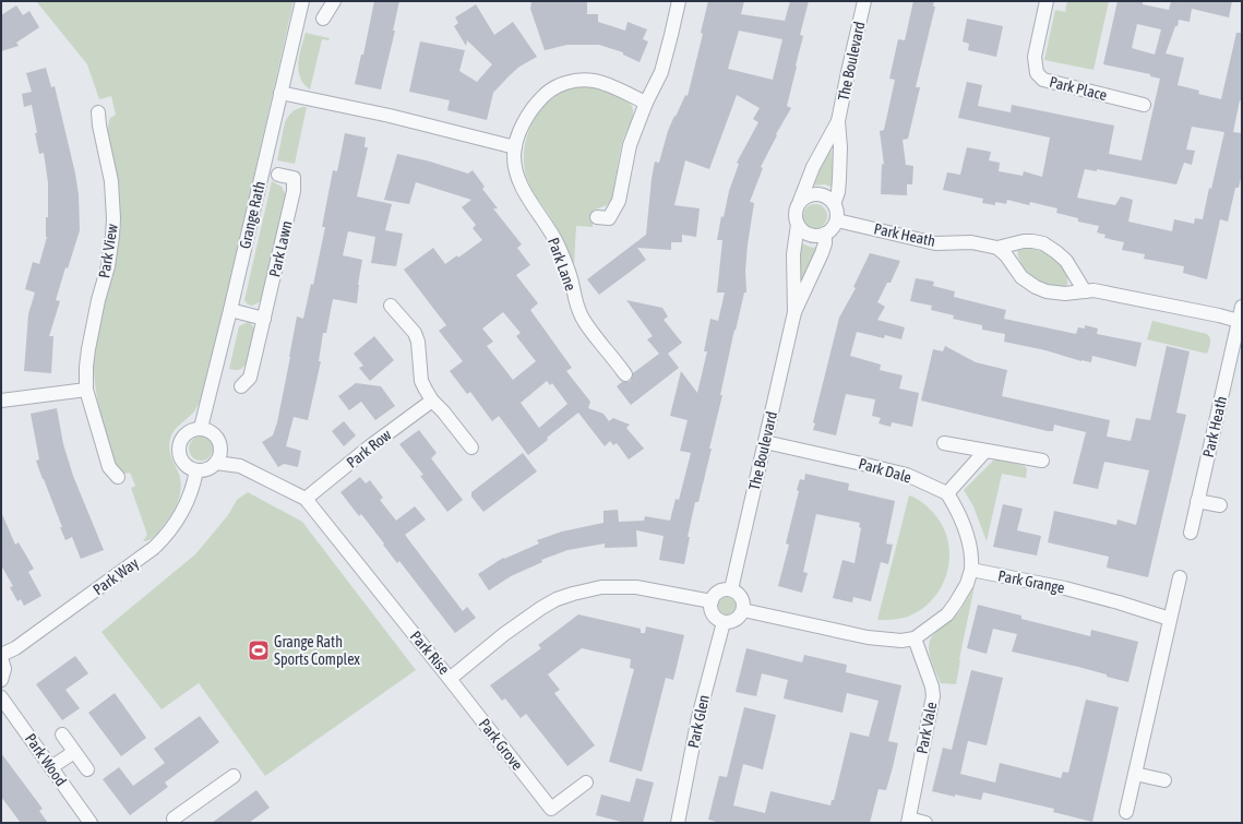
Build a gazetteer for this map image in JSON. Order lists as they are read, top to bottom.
{
  "streets": {
    "street": [
      "The Boulevard",
      "Park Place",
      "Grange Rath",
      "Park Heath",
      "Park Lawn",
      "Park View",
      "Park Lane",
      "Park Row",
      "Park Dale",
      "Park Way",
      "Park Grange",
      "Park Rise",
      "Park Glen",
      "Park Vale",
      "Park Grove",
      "Park Wood"
    ]
  },
  "crossings": [
    ["The Boulevard", "Park Heath"],
    ["The Boulevard", "Park Dale"],
    ["The Boulevard", "Park Rise"],
    ["The Boulevard", "Park Glen"],
    ["Grange Rath", "Park Way"],
    ["Grange Rath", "Park Rise"],
    ["Park Row", "Park Rise"],
    ["Park Way", "Park Rise"],
    ["Park Rise", "Park Glen"],
    ["Park Rise", "Park Grove"]
  ],
  "places": {
    "sports": ["Grange Rath Sports Complex"]
  }
}
